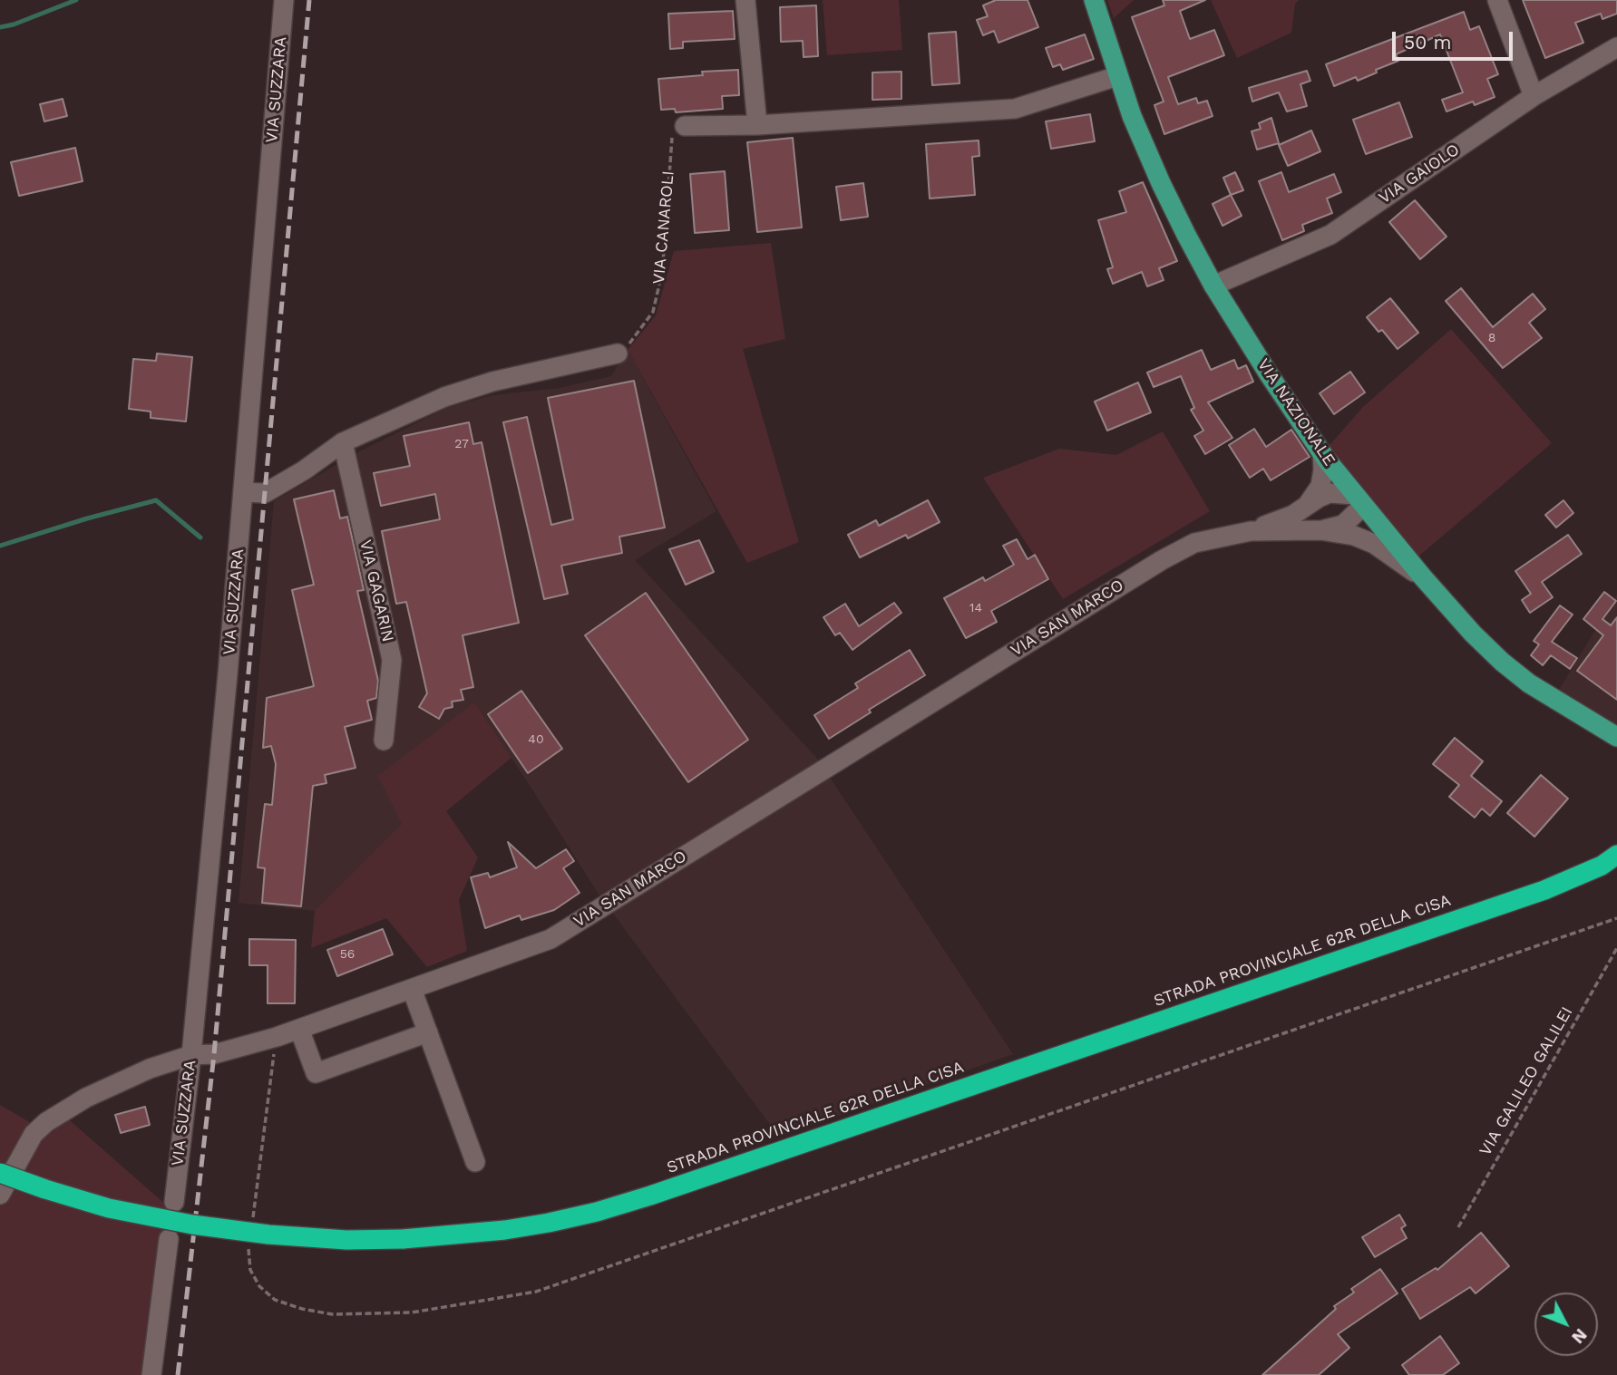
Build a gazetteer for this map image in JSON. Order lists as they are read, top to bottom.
{
  "streets": {
    "highway": ["STRADA PROVINCIALE 62R DELLA CISA"],
    "main road": ["VIA NAZIONALE"],
    "street": [
      "VIA SUZZARA",
      "VIA GAIOLO",
      "VIA GAGARIN",
      "VIA SAN MARCO"
    ],
    "path": ["VIA CANAROLI", "VIA GALILEO GALILEI"]
  },
  "crossings": [
    ["VIA SUZZARA", "VIA SAN MARCO"],
    ["VIA GAIOLO", "VIA NAZIONALE"],
    ["VIA NAZIONALE", "VIA SAN MARCO"]
  ],
  "house_numbers": [
    "8",
    "27",
    "14",
    "40",
    "56"
  ],
  "scale_bar": "50 m",
  "north": "bottom right"
}
